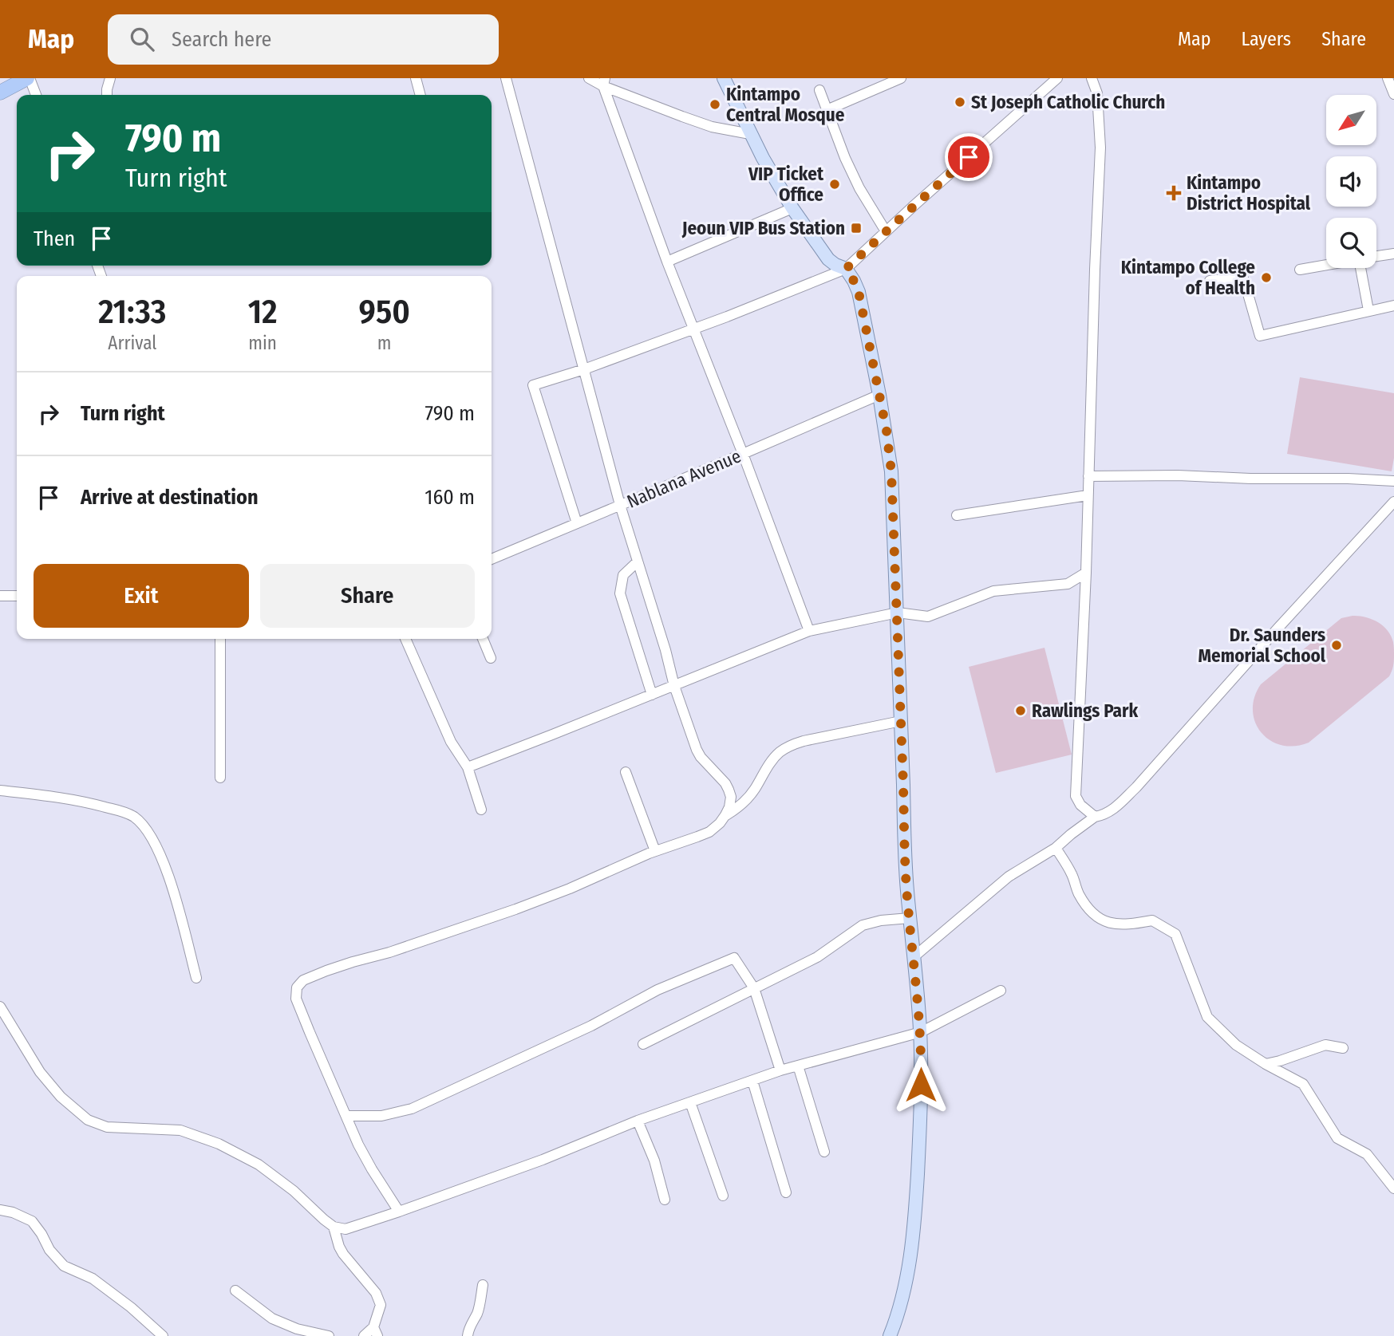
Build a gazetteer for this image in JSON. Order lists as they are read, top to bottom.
{
  "streets": {
    "street": ["Nablana Avenue"]
  },
  "places": {
    "other": [
      "St Joseph Catholic Church",
      "Kintampo Central Mosque",
      "VIP Ticket Office",
      "Kintampo College of Health",
      "Dr. Saunders Memorial School",
      "Rawlings Park"
    ],
    "health": ["Kintampo District Hospital"],
    "transit": ["Jeoun VIP Bus Station"]
  },
  "north": "bottom left",
  "page": {
    "header": "Map",
    "search": "Search here",
    "nav": ["Map", "Layers", "Share"],
    "turn": ["790 m", "Turn right"],
    "then": "Then",
    "eta": [
      "21:33",
      "Arrival",
      "12",
      "min",
      "950",
      "m"
    ],
    "list": [
      {
        "name": "Turn right",
        "value": "790 m"
      },
      {
        "name": "Arrive at destination",
        "value": "160 m"
      }
    ],
    "buttons": ["Exit", "Share"]
  }
}
